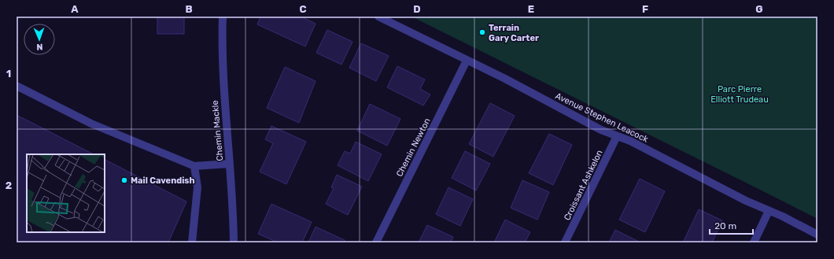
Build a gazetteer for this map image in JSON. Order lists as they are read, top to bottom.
{
  "streets": {
    "street": [
      "Avenue Stephen Leacock",
      "Chemin Mackle",
      "Chemin Newton",
      "Croissant Ashkelon"
    ]
  },
  "crossings": [
    ["Avenue Stephen Leacock", "Chemin Newton"],
    ["Avenue Stephen Leacock", "Croissant Ashkelon"]
  ],
  "parks": ["Parc Pierre Elliott Trudeau"],
  "places": ["Terrain Gary Carter", "Mail Cavendish"],
  "scale_bar": "20 m",
  "north": "bottom",
  "grid": {
    "columns": [
      "A",
      "B",
      "C",
      "D",
      "E",
      "F",
      "G"
    ],
    "rows": ["1", "2"]
  }
}
